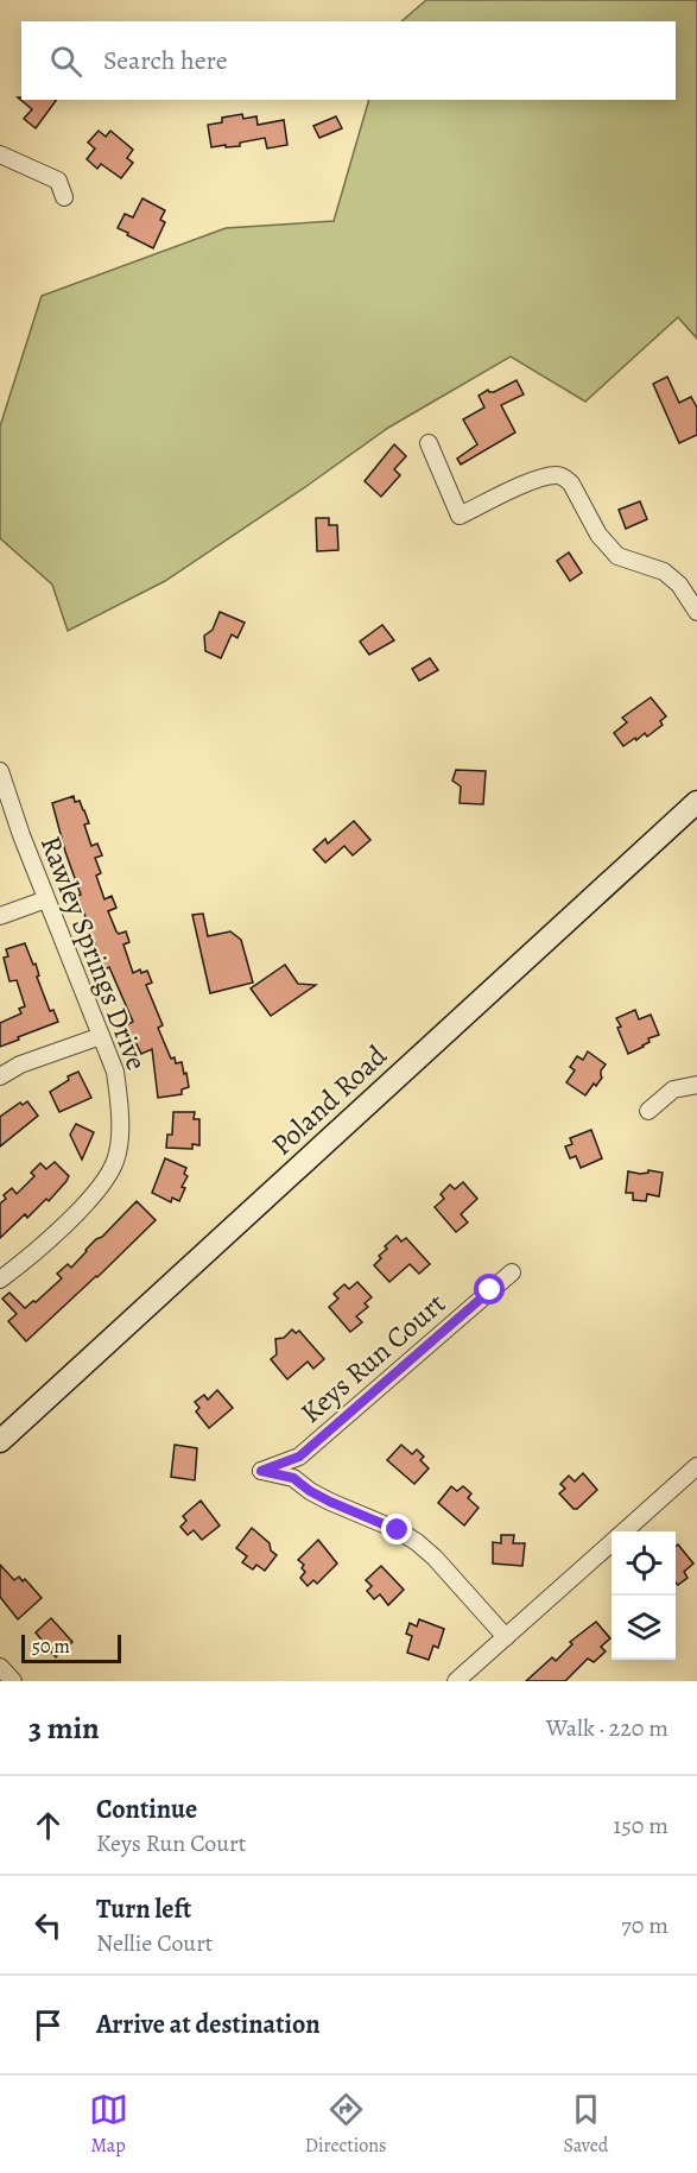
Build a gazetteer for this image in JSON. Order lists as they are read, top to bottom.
{
  "streets": {
    "street": ["Rawley Springs Drive", "Poland Road", "Keys Run Court"]
  },
  "scale_bar": "50 m",
  "page": {
    "search": "Search here",
    "scale": "50 m",
    "heading": ["3 min", "Walk · 220 m"],
    "list": [
      ["Continue", "Keys Run Court", "150 m"],
      ["Turn left", "Nellie Court", "70 m"],
      "Arrive at destination"
    ],
    "nav": ["Map", "Directions", "Saved"]
  }
}
